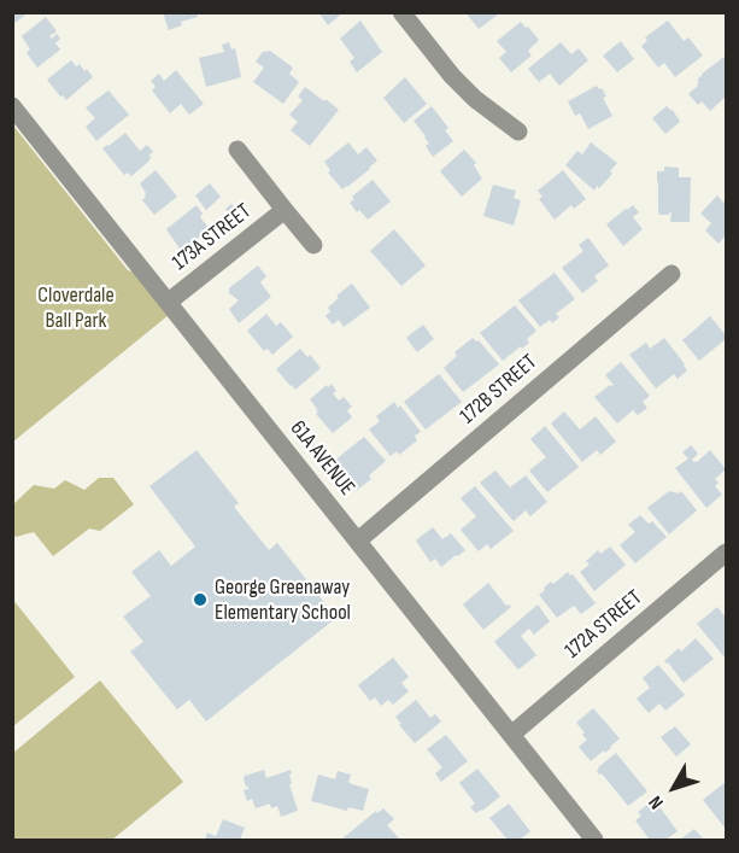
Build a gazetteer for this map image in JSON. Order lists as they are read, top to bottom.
{
  "streets": {
    "street": [
      "173A STREET",
      "172B STREET",
      "61A AVENUE",
      "172A STREET"
    ]
  },
  "crossings": [
    ["173A STREET", "61A AVENUE"],
    ["172B STREET", "61A AVENUE"],
    ["61A AVENUE", "172A STREET"]
  ],
  "parks": ["Cloverdale Ball Park"],
  "places": ["George Greenaway Elementary School"],
  "north": "bottom left"
}
